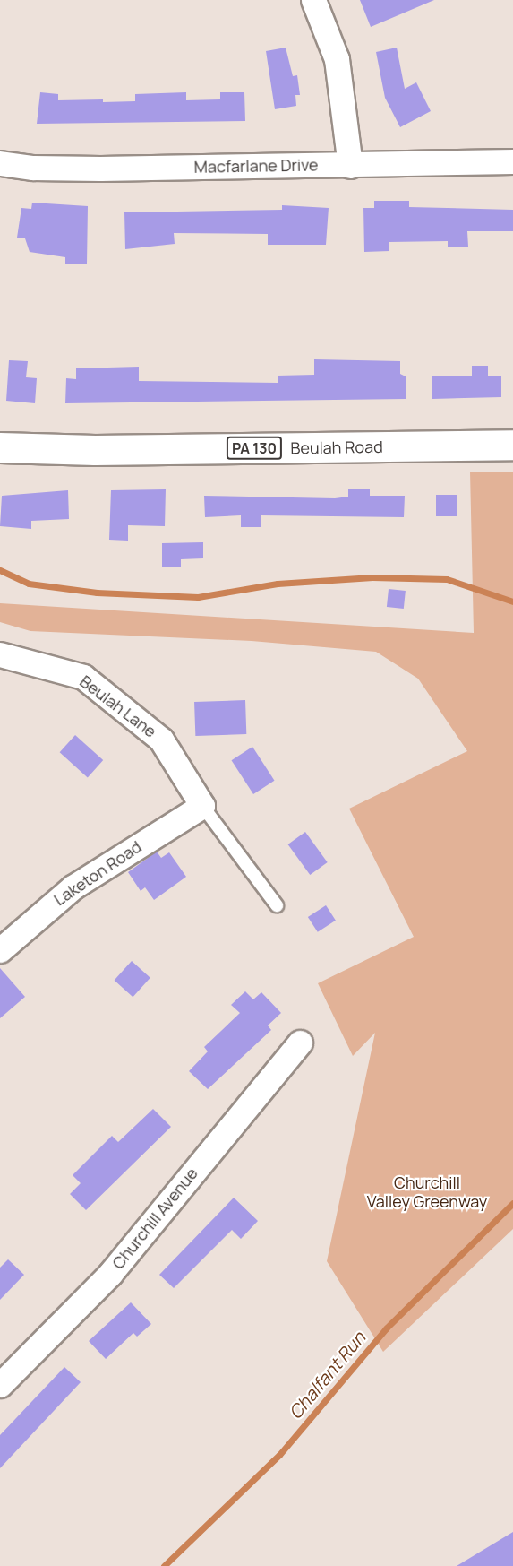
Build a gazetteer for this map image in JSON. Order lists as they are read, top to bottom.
{
  "streets": {
    "main road": ["Beulah Road", "PA 130"],
    "street": [
      "Macfarlane Drive",
      "Beulah Lane",
      "Laketon Road",
      "Churchill Avenue"
    ]
  },
  "crossings": [
    ["Beulah Lane", "Laketon Road"]
  ],
  "water": ["Chalfant Run"],
  "parks": ["Churchill Valley Greenway"]
}
